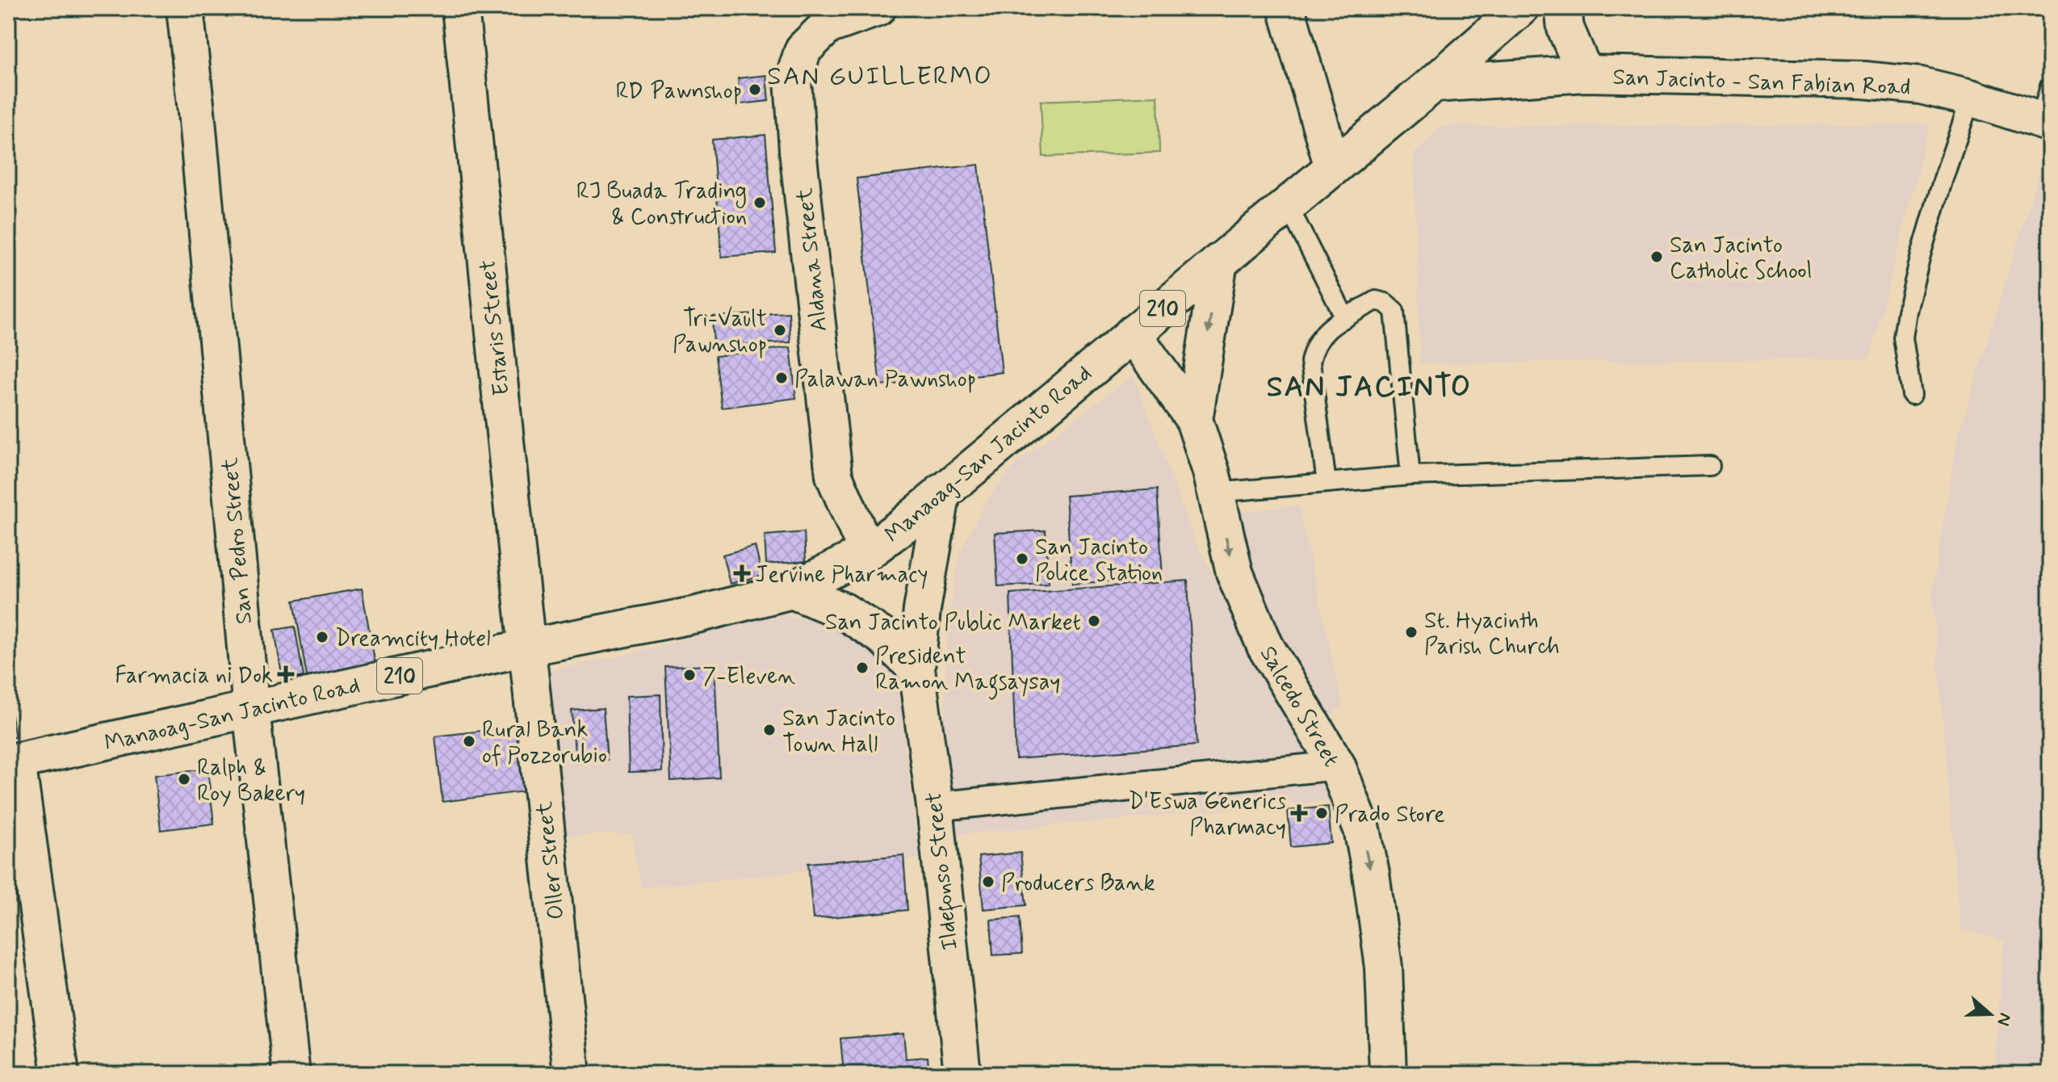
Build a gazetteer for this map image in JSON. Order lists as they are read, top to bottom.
{
  "streets": {
    "street": [
      "San Jacinto - San Fabian Road",
      "Aldana Street",
      "210",
      "Estaris Street",
      "Manaoag-San Jacinto Road",
      "San Pedro Street",
      "Salcedo Street",
      "Oller Street",
      "Ildefonso Street"
    ]
  },
  "crossings": [
    ["San Jacinto - San Fabian Road", "Manaoag-San Jacinto Road"],
    ["Aldana Street", "Manaoag-San Jacinto Road"],
    ["Estaris Street", "Manaoag-San Jacinto Road"],
    ["Estaris Street", "Oller Street"],
    ["Manaoag-San Jacinto Road", "San Pedro Street"],
    ["Manaoag-San Jacinto Road", "Salcedo Street"],
    ["Manaoag-San Jacinto Road", "Oller Street"],
    ["Manaoag-San Jacinto Road", "Ildefonso Street"]
  ],
  "one_way": ["Salcedo Street"],
  "districts": ["SAN GUILLERMO", "SAN JACINTO"],
  "places": {
    "other": [
      "RD Pawnshop",
      "RJ Buada Trading & Construction",
      "San Jacinto Catholic School",
      "Tri-Vault Pawnshop",
      "Palawan Pawnshop",
      "San Jacinto Police Station",
      "San Jacinto Public Market",
      "St. Hyacinth Parish Church",
      "Dreamcity Hotel",
      "President Ramon Magsaysay",
      "7-Eleven",
      "San Jacinto Town Hall",
      "Rural Bank of Pozzorubio",
      "Ralph & Roy Bakery",
      "Prado Store",
      "Producers Bank"
    ],
    "health": ["Jervine Pharmacy", "Farmacia ni Dok", "D'Eswa Generics Pharmacy"]
  },
  "north": "right"
}
